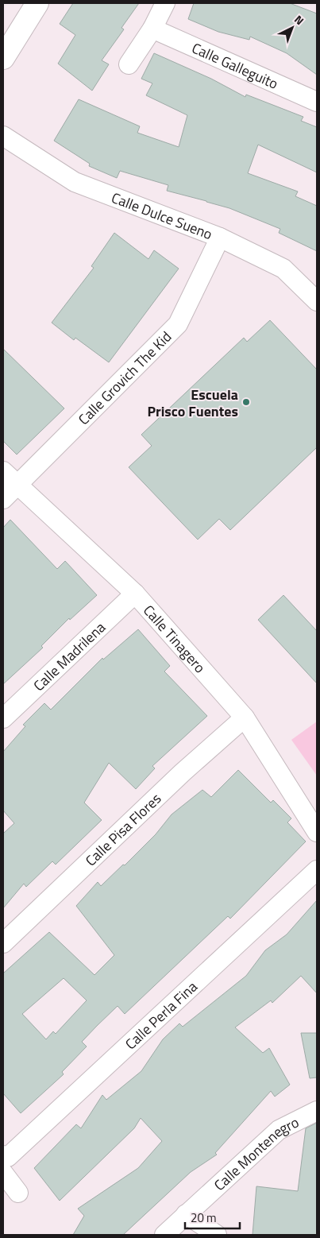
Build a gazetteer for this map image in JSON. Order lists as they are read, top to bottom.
{
  "streets": {
    "street": [
      "Calle Galleguito",
      "Calle Dulce Sueno",
      "Calle Grovich The Kid",
      "Calle Tinagero",
      "Calle Madrilena",
      "Calle Pisa Flores",
      "Calle Perla Fina",
      "Calle Montenegro"
    ]
  },
  "crossings": [
    ["Calle Dulce Sueno", "Calle Grovich The Kid"],
    ["Calle Grovich The Kid", "Calle Tinagero"],
    ["Calle Tinagero", "Calle Madrilena"],
    ["Calle Tinagero", "Calle Pisa Flores"]
  ],
  "places": ["Escuela Prisco Fuentes"],
  "scale_bar": "20 m",
  "north": "top right"
}
